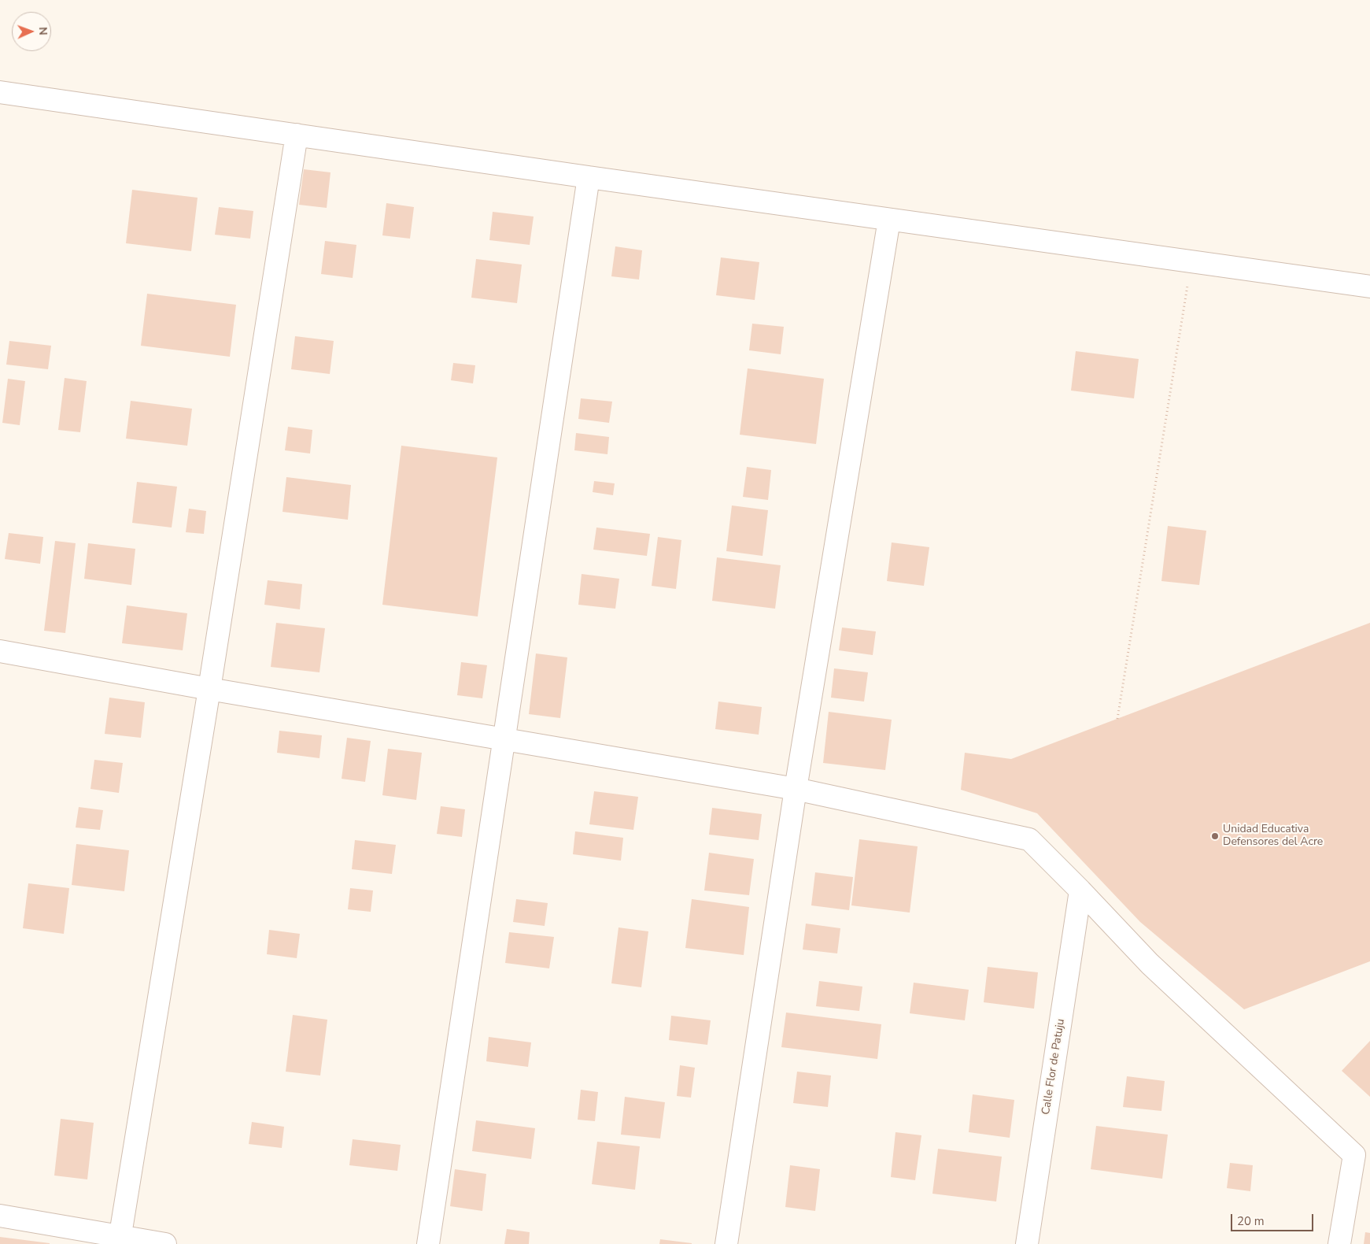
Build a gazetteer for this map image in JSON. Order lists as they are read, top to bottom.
{
  "streets": {
    "street": ["Calle Flor de Patuju"]
  },
  "places": ["Unidad Educativa Defensores del Acre"],
  "scale_bar": "20 m",
  "north": "right"
}
